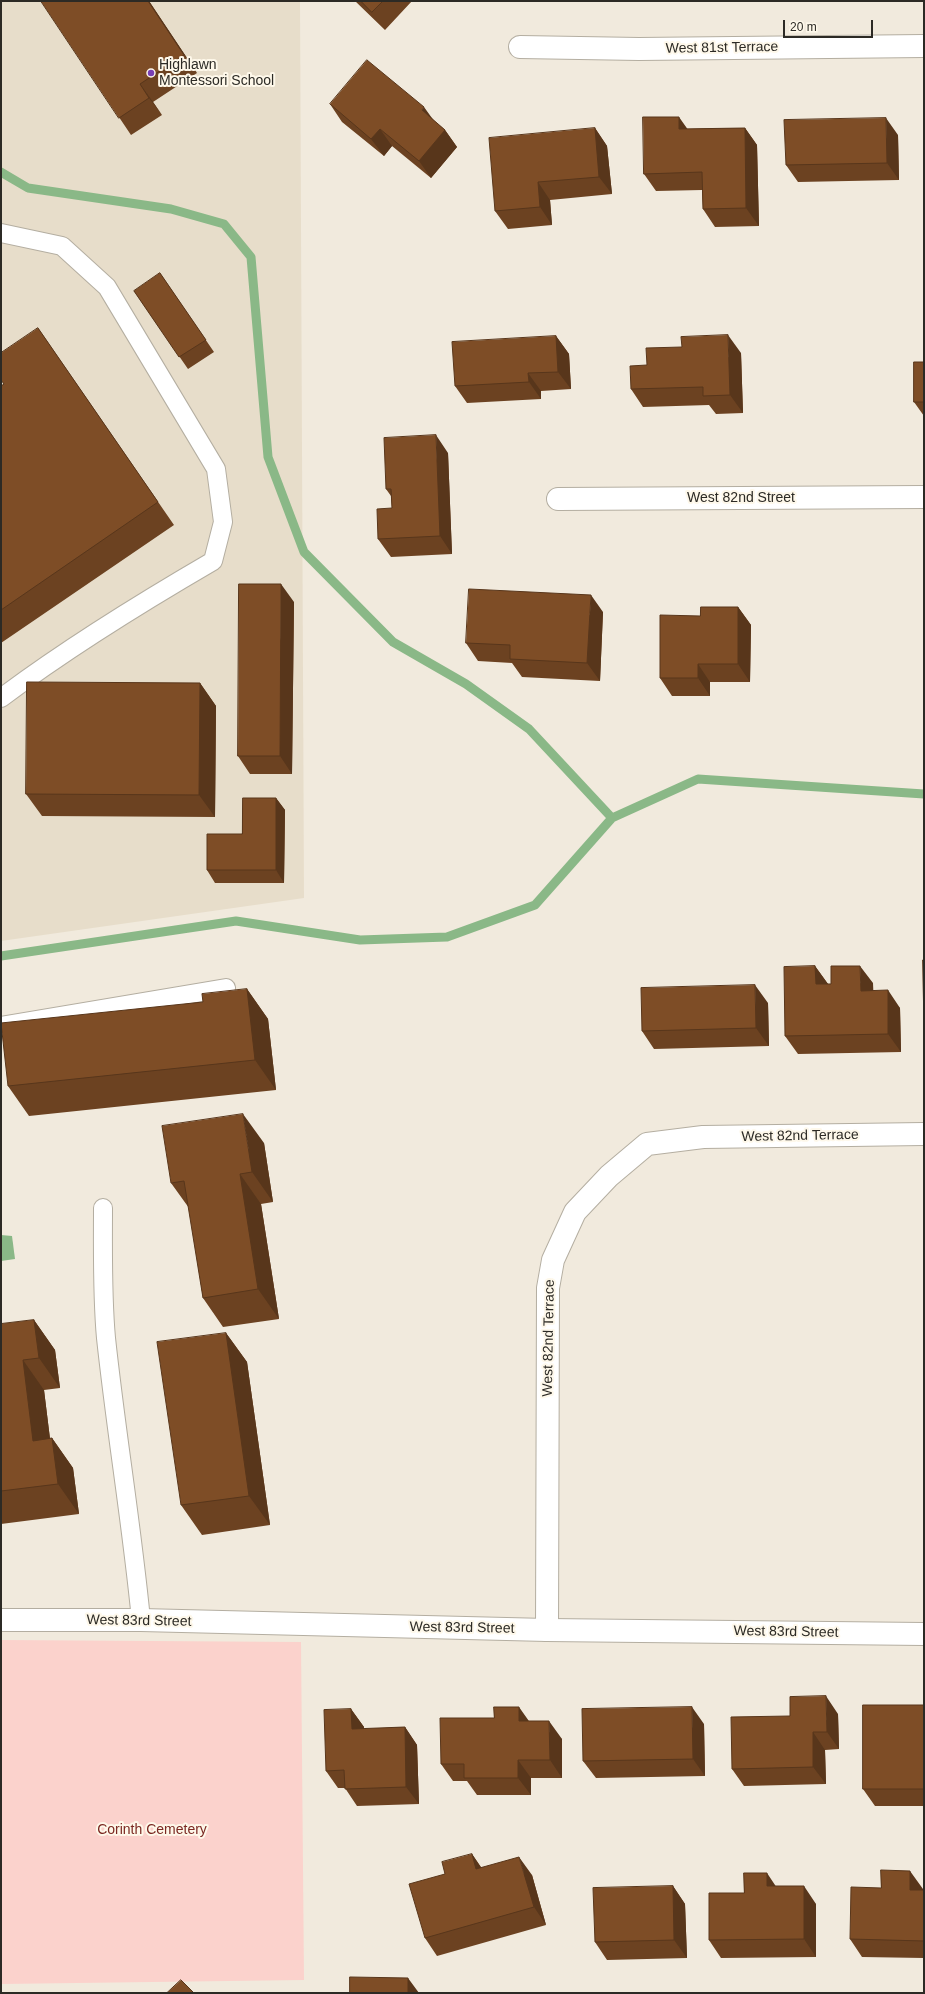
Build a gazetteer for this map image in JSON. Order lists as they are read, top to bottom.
{
  "streets": {
    "street": [
      "West 81st Terrace",
      "West 82nd Street",
      "West 82nd Terrace",
      "West 83rd Street"
    ]
  },
  "crossings": [
    ["West 82nd Terrace", "West 83rd Street"]
  ],
  "parks": ["Corinth Cemetery"],
  "places": ["Highlawn Montessori School"],
  "scale_bar": "20 m"
}
